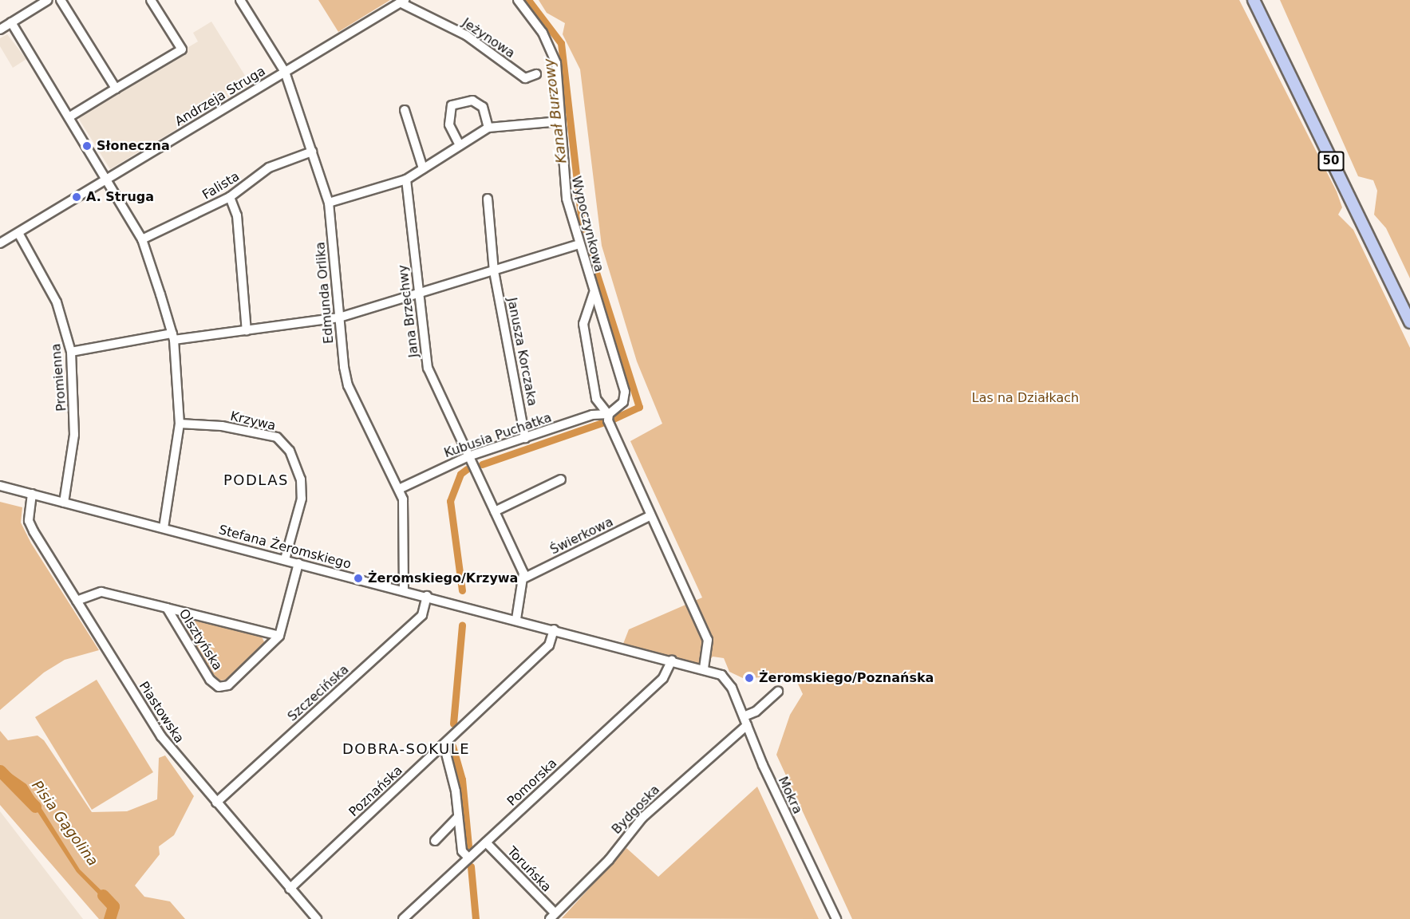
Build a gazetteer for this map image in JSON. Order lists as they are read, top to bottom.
{
  "streets": {
    "main road": ["50"],
    "street": [
      "Jeżynowa",
      "Andrzeja Struga",
      "Falista",
      "Wypoczynkowa",
      "Edmunda Orlika",
      "Jana Brzechwy",
      "Janusza Korczaka",
      "Promienna",
      "Krzywa",
      "Kubusia Puchatka",
      "Świerkowa",
      "Stefana Żeromskiego",
      "Olsztyńska",
      "Szczecińska",
      "Piastowska",
      "Pomorska",
      "Poznańska",
      "Mokra",
      "Bydgoska",
      "Toruńska"
    ]
  },
  "crossings": [
    ["Jeżynowa", "Andrzeja Struga"],
    ["Andrzeja Struga", "Edmunda Orlika"],
    ["Andrzeja Struga", "Promienna"],
    ["Falista", "Edmunda Orlika"],
    ["Wypoczynkowa", "Kubusia Puchatka"],
    ["Wypoczynkowa", "Świerkowa"],
    ["Wypoczynkowa", "Stefana Żeromskiego"],
    ["Edmunda Orlika", "Kubusia Puchatka"],
    ["Edmunda Orlika", "Stefana Żeromskiego"],
    ["Jana Brzechwy", "Kubusia Puchatka"],
    ["Jana Brzechwy", "Świerkowa"],
    ["Janusza Korczaka", "Kubusia Puchatka"],
    ["Promienna", "Stefana Żeromskiego"],
    ["Krzywa", "Stefana Żeromskiego"],
    ["Stefana Żeromskiego", "Szczecińska"],
    ["Stefana Żeromskiego", "Piastowska"],
    ["Stefana Żeromskiego", "Pomorska"],
    ["Stefana Żeromskiego", "Poznańska"],
    ["Stefana Żeromskiego", "Mokra"],
    ["Olsztyńska", "Piastowska"],
    ["Szczecińska", "Piastowska"],
    ["Piastowska", "Poznańska"],
    ["Pomorska", "Toruńska"],
    ["Mokra", "Bydgoska"],
    ["Bydgoska", "Toruńska"]
  ],
  "districts": ["PODLAS", "DOBRA-SOKULE"],
  "water": ["Kanał Burzowy", "Pisia Gągolina"],
  "parks": ["Las na Działkach"],
  "places": [
    "Słoneczna",
    "A. Struga",
    "Żeromskiego/Krzywa",
    "Żeromskiego/Poznańska"
  ]
}
